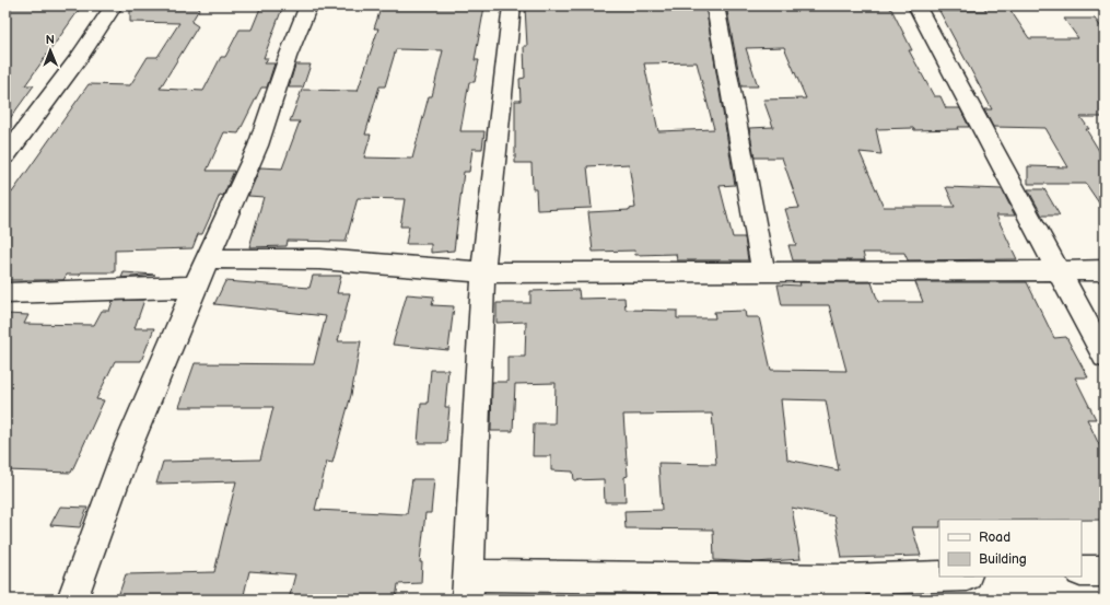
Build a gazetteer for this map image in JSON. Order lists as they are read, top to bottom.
{
  "legend": ["Road", "Building"],
  "north": "top"
}
